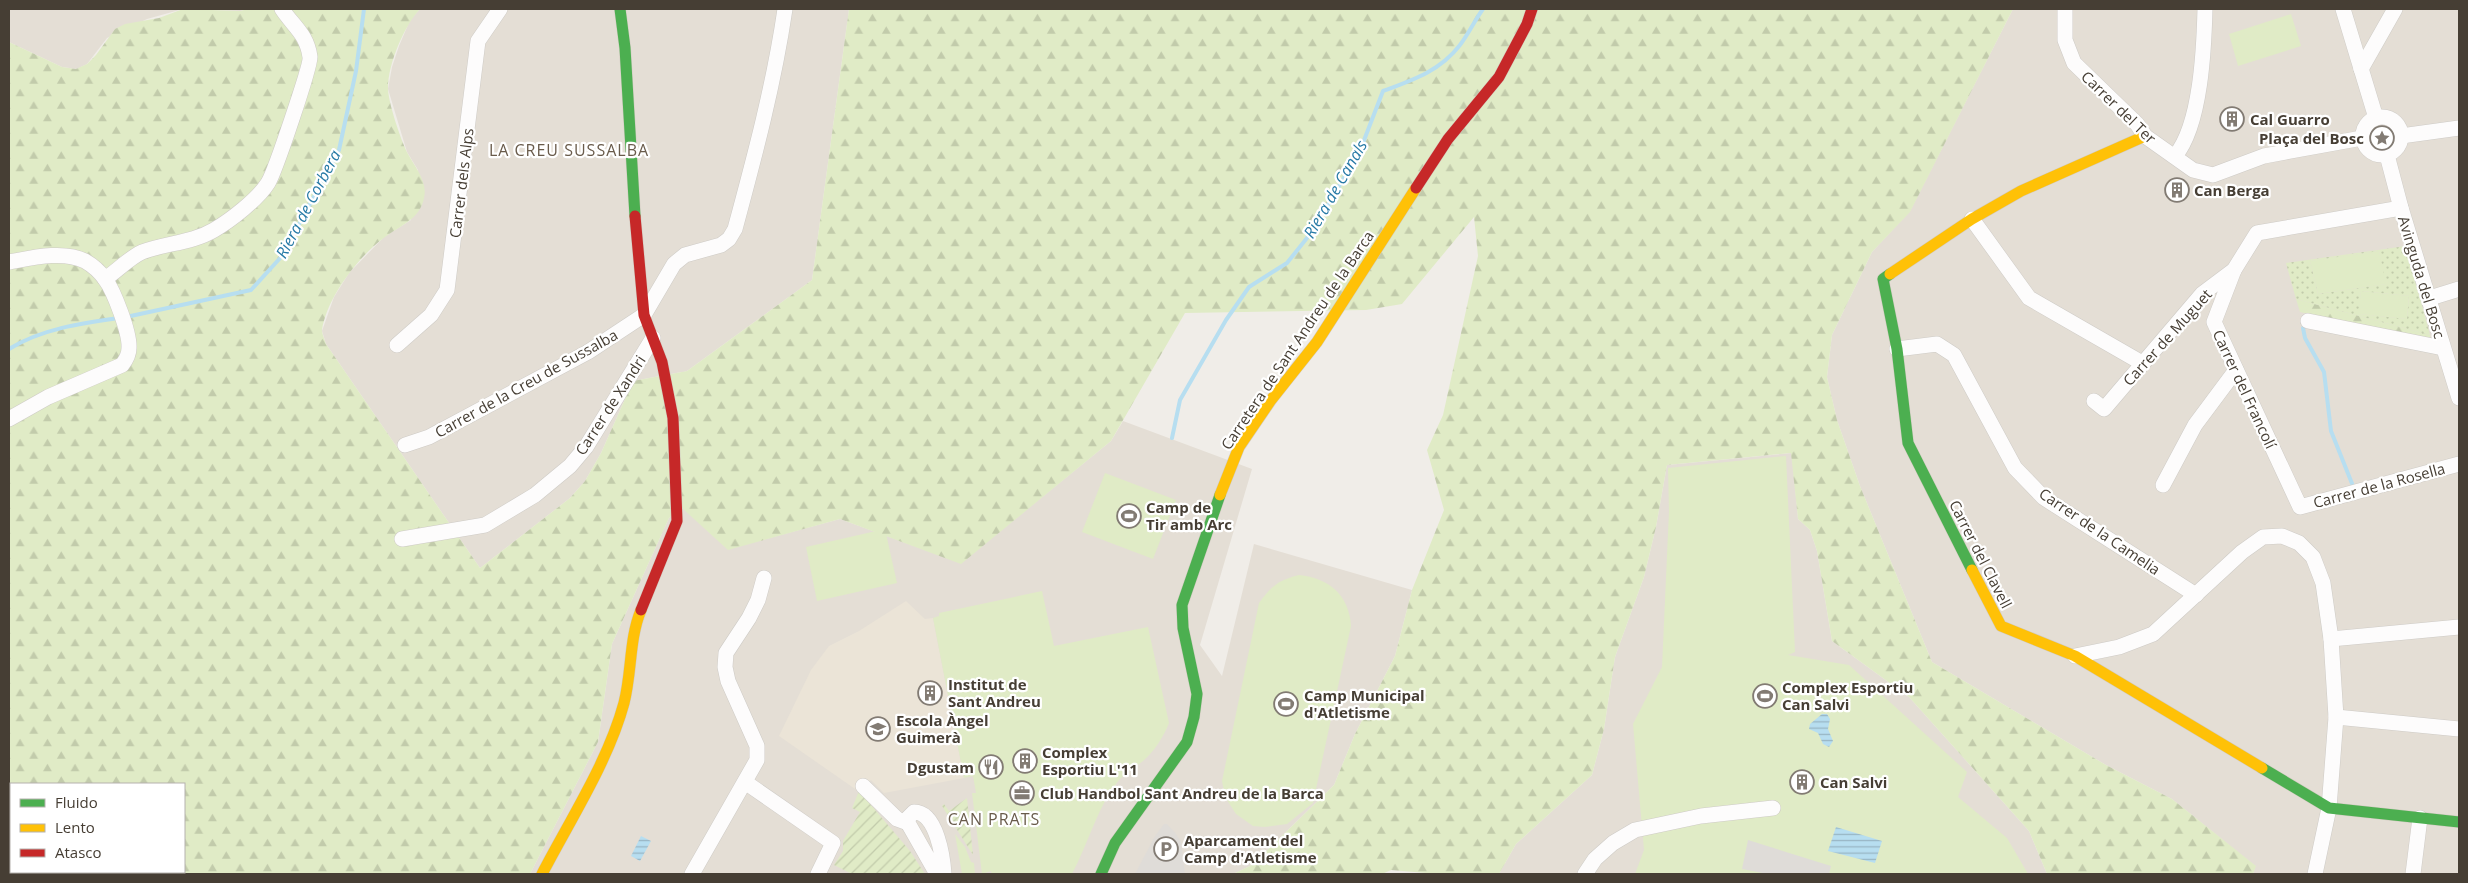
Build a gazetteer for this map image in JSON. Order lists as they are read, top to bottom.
{
  "streets": {
    "street": [
      "Carrer del Ter",
      "Carrer dels Alps",
      "Avinguda del Bosc",
      "Carrer de Muguet",
      "Carretera de Sant Andreu de la Barca",
      "Carrer de la Creu de Sussalba",
      "Carrer del Francolí",
      "Carrer de Xandri",
      "Carrer de la Rosella",
      "Carrer de la Camelia",
      "Carrer del Clavell"
    ]
  },
  "crossings": [
    ["Carrer del Ter", "Avinguda del Bosc"],
    ["Avinguda del Bosc", "Carrer de Muguet"],
    ["Carrer de Muguet", "Carrer del Francolí"],
    ["Carrer del Francolí", "Carrer de la Rosella"],
    ["Carrer de la Camelia", "Carrer del Clavell"]
  ],
  "districts": ["LA CREU SUSSALBA", "CAN PRATS"],
  "water": ["Riera de Canals", "Riera de Corbera"],
  "places": {
    "building": [
      "Cal Guarro",
      "Can Berga",
      "Institut de Sant Andreu",
      "Complex Esportiu L'11",
      "Can Salvi"
    ],
    "place": ["Plaça del Bosc"],
    "sports": ["Camp de Tir amb Arc", "Complex Esportiu Can Salvi", "Camp Municipal d'Atletisme"],
    "school or university": ["Escola Àngel Guimerà"],
    "restaurant": ["Dgustam"],
    "office": ["Club Handbol Sant Andreu de la Barca"],
    "parking": ["Aparcament del Camp d'Atletisme"]
  },
  "legend": ["Fluido", "Lento", "Atasco"]
}
